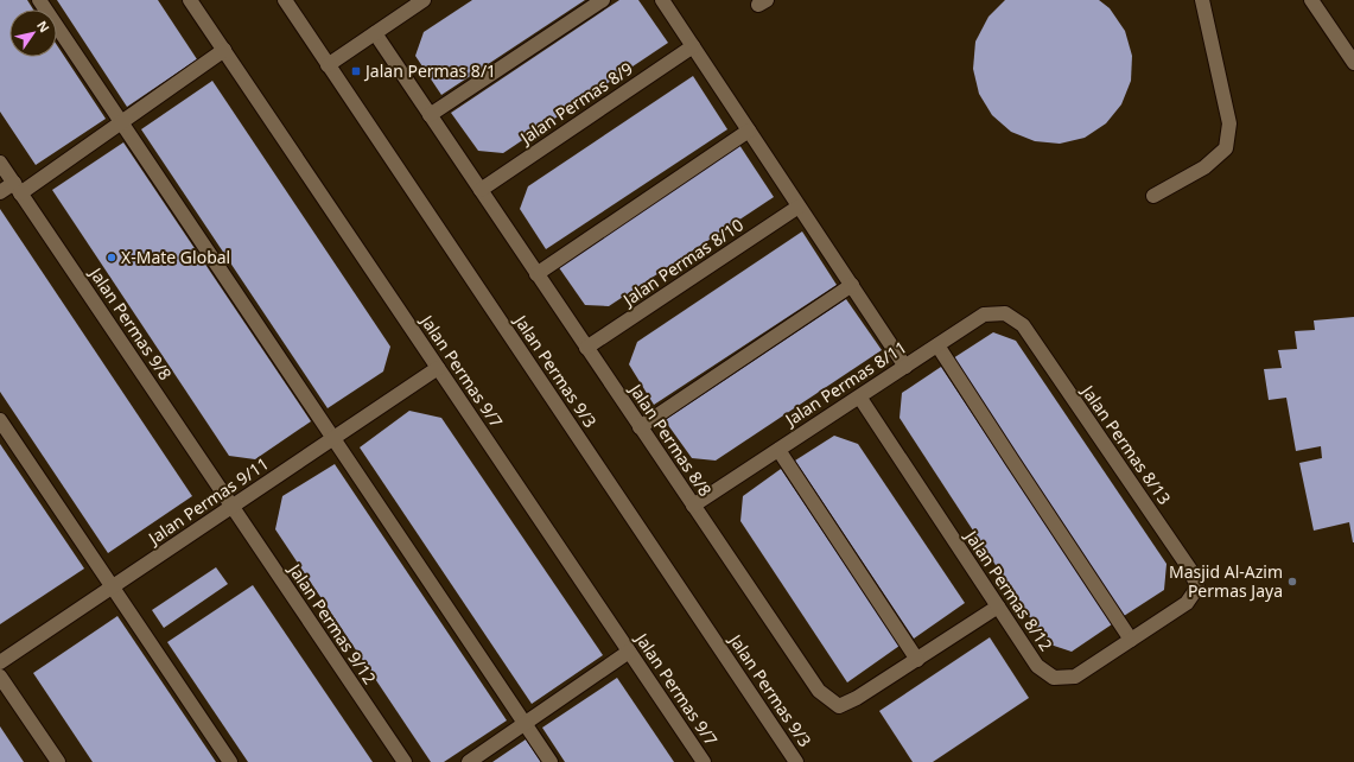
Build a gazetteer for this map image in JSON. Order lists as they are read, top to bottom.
{
  "streets": {
    "street": [
      "Jalan Permas 8/9",
      "Jalan Permas 8/10",
      "Jalan Permas 9/8",
      "Jalan Permas 9/7",
      "Jalan Permas 9/3",
      "Jalan Permas 8/11",
      "Jalan Permas 8/8",
      "Jalan Permas 8/13",
      "Jalan Permas 9/11",
      "Jalan Permas 8/12",
      "Jalan Permas 9/12"
    ]
  },
  "crossings": [
    ["Jalan Permas 8/9", "Jalan Permas 8/8"],
    ["Jalan Permas 8/10", "Jalan Permas 8/8"],
    ["Jalan Permas 9/8", "Jalan Permas 9/11"],
    ["Jalan Permas 9/8", "Jalan Permas 9/12"],
    ["Jalan Permas 9/7", "Jalan Permas 9/11"],
    ["Jalan Permas 8/11", "Jalan Permas 8/8"],
    ["Jalan Permas 8/11", "Jalan Permas 8/13"],
    ["Jalan Permas 8/11", "Jalan Permas 8/12"],
    ["Jalan Permas 8/8", "Jalan Permas 8/12"],
    ["Jalan Permas 8/13", "Jalan Permas 8/12"],
    ["Jalan Permas 9/11", "Jalan Permas 9/12"]
  ],
  "places": {
    "transit": ["Jalan Permas 8/1"],
    "other": ["X-Mate Global", "Masjid Al-Azim Permas Jaya"]
  },
  "north": "top right"
}
